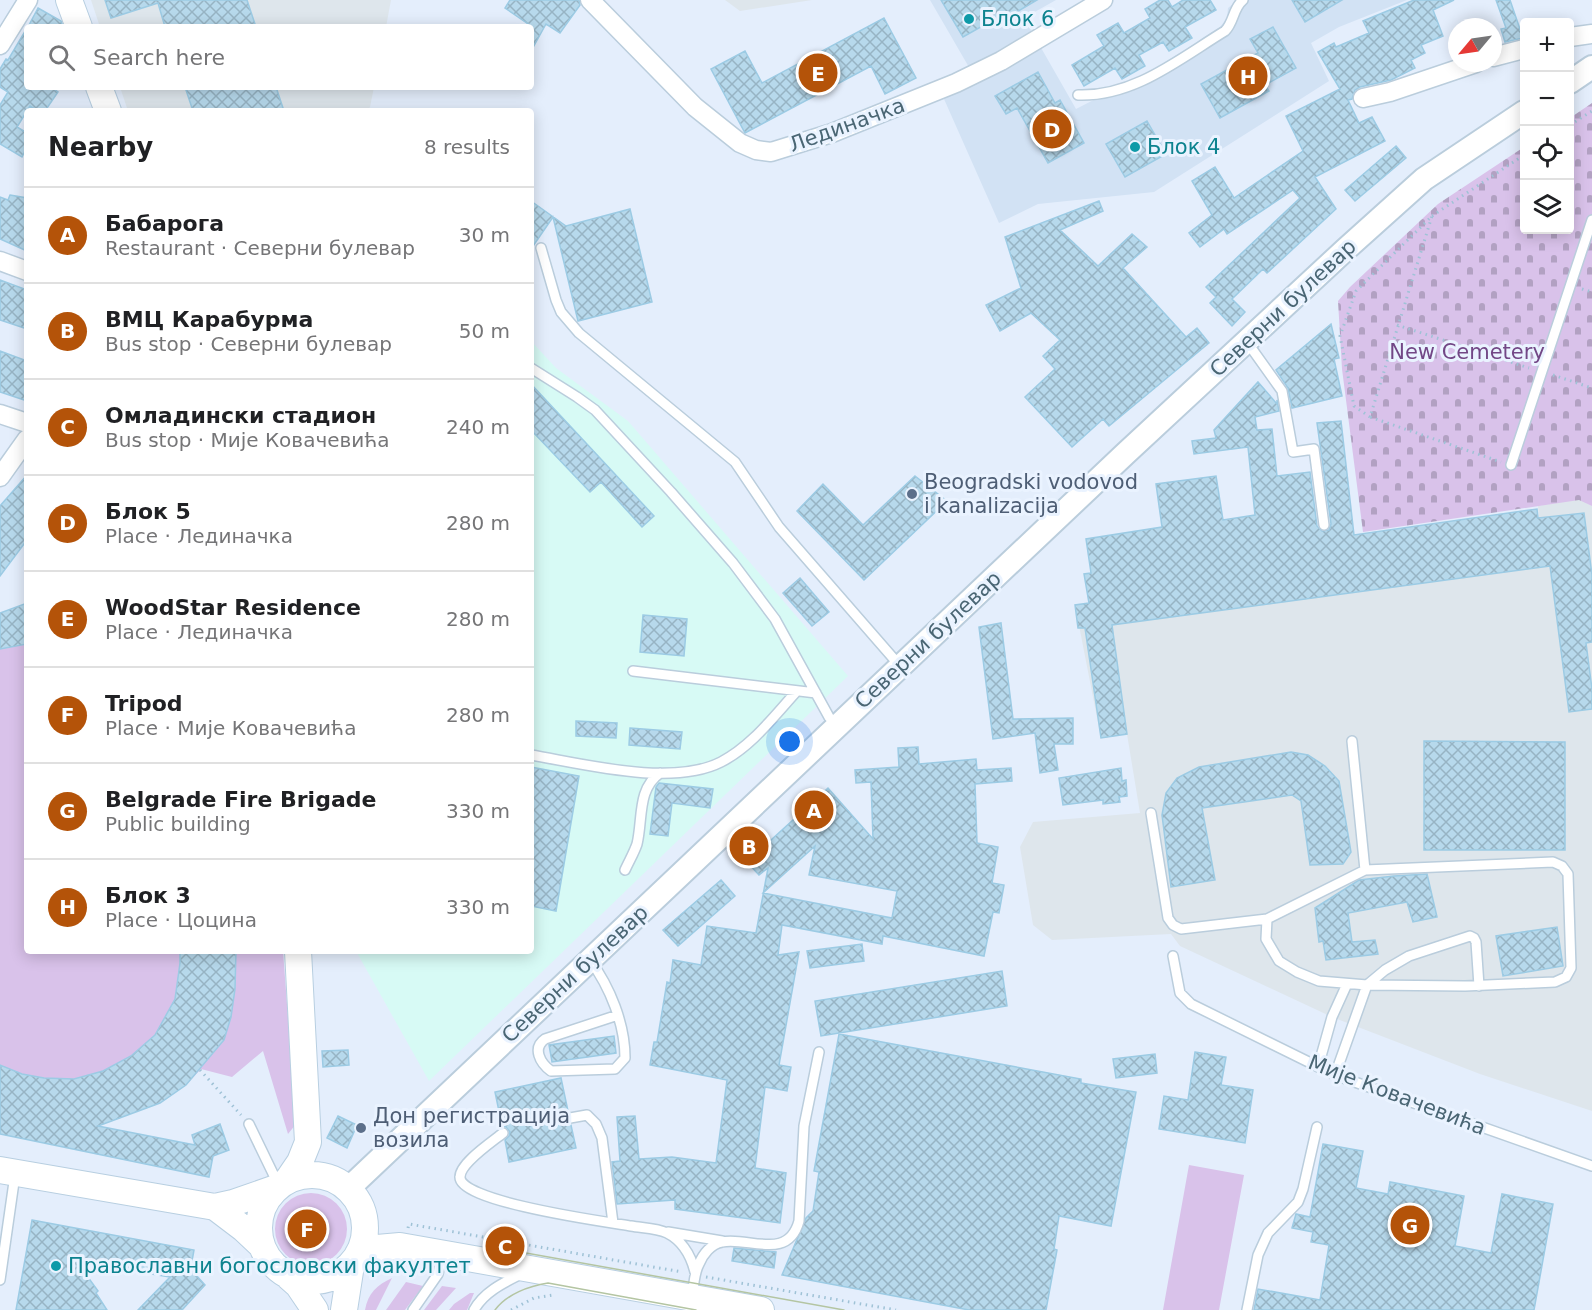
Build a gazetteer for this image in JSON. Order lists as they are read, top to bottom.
{
  "streets": {
    "street": ["Лединачка", "Северни булевар"],
    "lane": ["Мије Ковачевића"]
  },
  "parks": ["New Cemetery"],
  "places": [
    "Блок 6",
    "Блок 4",
    "Beogradski vodovod i kanalizacija",
    "Дон регистрација возила",
    "Православни богословски факултет"
  ],
  "north": "bottom left",
  "page": {
    "map_buttons": ["+", "−"],
    "search": "Search here",
    "pins": [
      "E",
      "H",
      "D",
      "A",
      "B",
      "G",
      "F",
      "C"
    ],
    "heading": ["Nearby", "8 results"],
    "list": [
      {
        "mark": "A",
        "name": "Бабарога",
        "note": "Restaurant · Северни булевар",
        "value": "30 m"
      },
      {
        "mark": "B",
        "name": "ВМЦ Карабурма",
        "note": "Bus stop · Северни булевар",
        "value": "50 m"
      },
      {
        "mark": "C",
        "name": "Омладински стадион",
        "note": "Bus stop · Мије Ковачевића",
        "value": "240 m"
      },
      {
        "mark": "D",
        "name": "Блок 5",
        "note": "Place · Лединачка",
        "value": "280 m"
      },
      {
        "mark": "E",
        "name": "WoodStar Residence",
        "note": "Place · Лединачка",
        "value": "280 m"
      },
      {
        "mark": "F",
        "name": "Tripod",
        "note": "Place · Мије Ковачевића",
        "value": "280 m"
      },
      {
        "mark": "G",
        "name": "Belgrade Fire Brigade",
        "note": "Public building",
        "value": "330 m"
      },
      {
        "mark": "H",
        "name": "Блок 3",
        "note": "Place · Цоцина",
        "value": "330 m"
      }
    ]
  }
}
